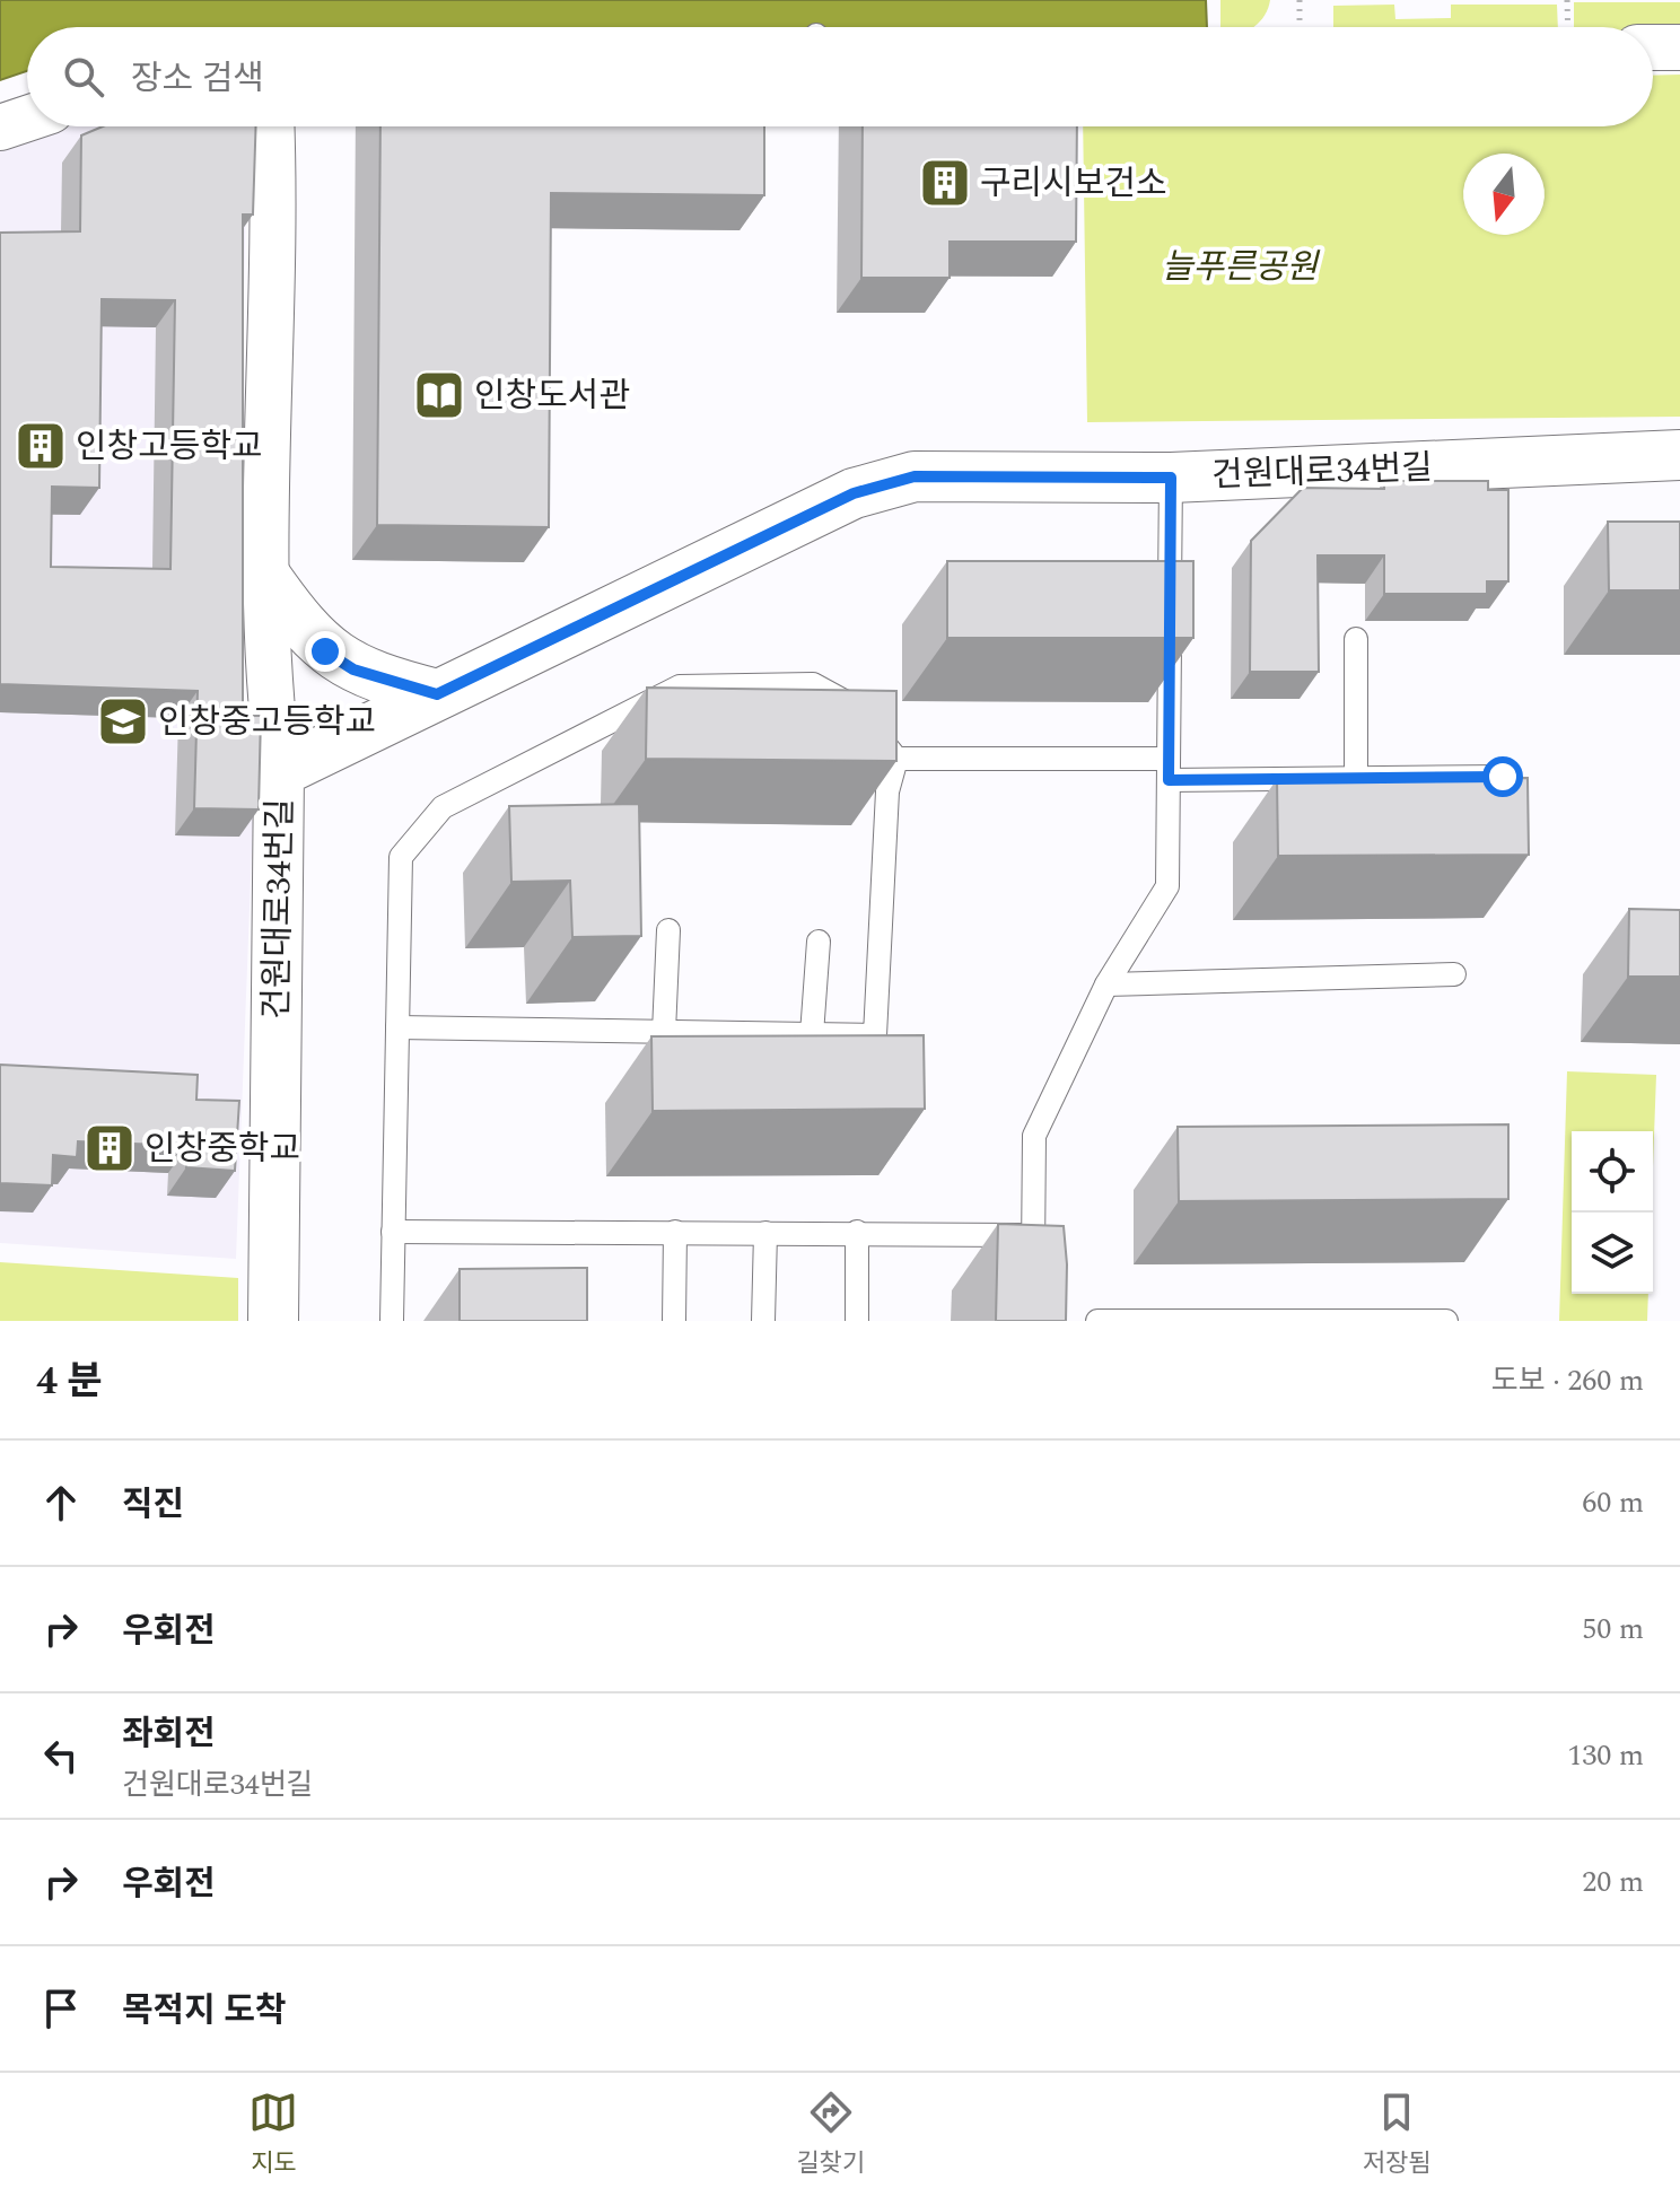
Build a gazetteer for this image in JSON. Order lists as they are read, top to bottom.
{
  "streets": {
    "street": ["건원대로34번길"]
  },
  "parks": ["늘푸른공원"],
  "places": {
    "building": ["구리시보건소", "인창고등학교", "인창중학교"],
    "library": ["인창도서관"],
    "school or university": ["인창중고등학교"]
  },
  "north": "bottom",
  "page": {
    "search": "장소 검색",
    "heading": ["4 분", "도보 · 260 m"],
    "list": [
      ["직진", "60 m"],
      ["우회전", "50 m"],
      ["좌회전", "건원대로34번길", "130 m"],
      ["우회전", "20 m"],
      "목적지 도착"
    ],
    "nav": ["지도", "길찾기", "저장됨"]
  }
}
